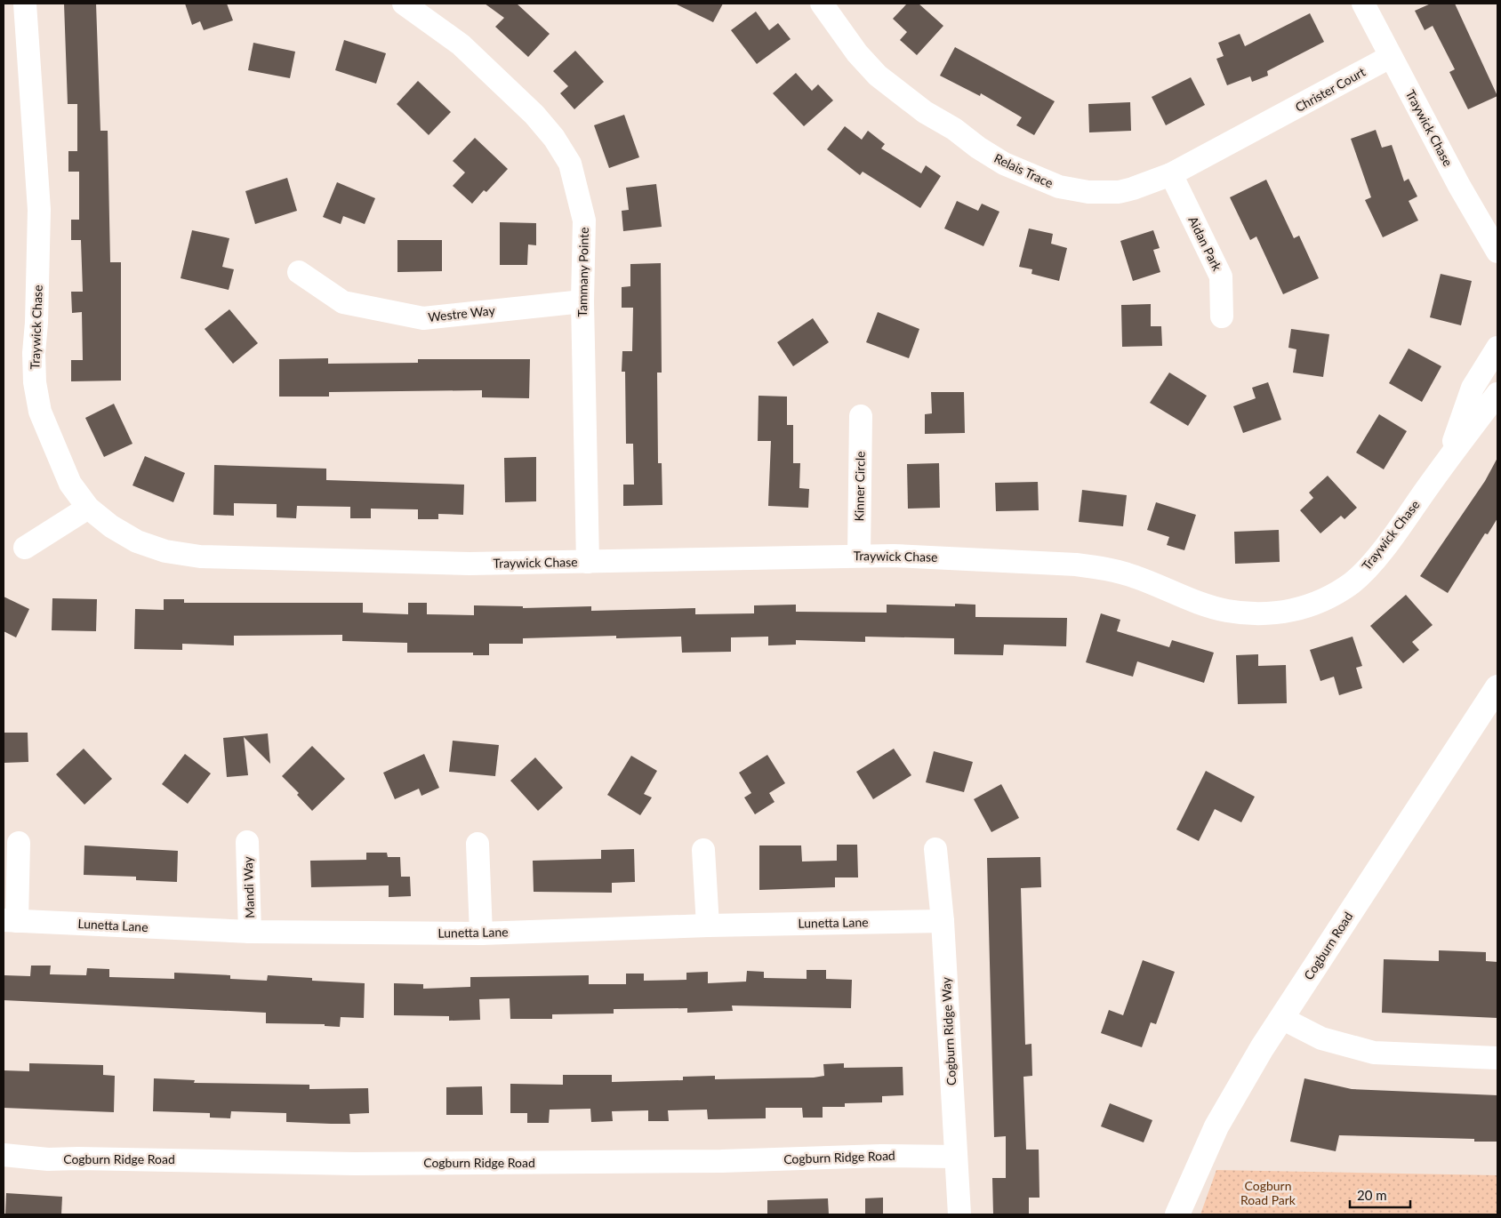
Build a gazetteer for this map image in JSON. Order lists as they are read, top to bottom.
{
  "streets": {
    "street": [
      "Christer Court",
      "Traywick Chase",
      "Relais Trace",
      "Aidan Park",
      "Tammany Pointe",
      "Westre Way",
      "Kinner Circle",
      "Mandi Way",
      "Lunetta Lane",
      "Cogburn Road",
      "Cogburn Ridge Way",
      "Cogburn Ridge Road"
    ]
  },
  "crossings": [
    ["Christer Court", "Traywick Chase"],
    ["Christer Court", "Relais Trace"],
    ["Traywick Chase", "Tammany Pointe"],
    ["Traywick Chase", "Kinner Circle"],
    ["Relais Trace", "Aidan Park"],
    ["Tammany Pointe", "Westre Way"],
    ["Mandi Way", "Lunetta Lane"],
    ["Lunetta Lane", "Cogburn Ridge Way"],
    ["Cogburn Ridge Way", "Cogburn Ridge Road"]
  ],
  "parks": ["Cogburn Road Park"],
  "scale_bar": "20 m"
}
